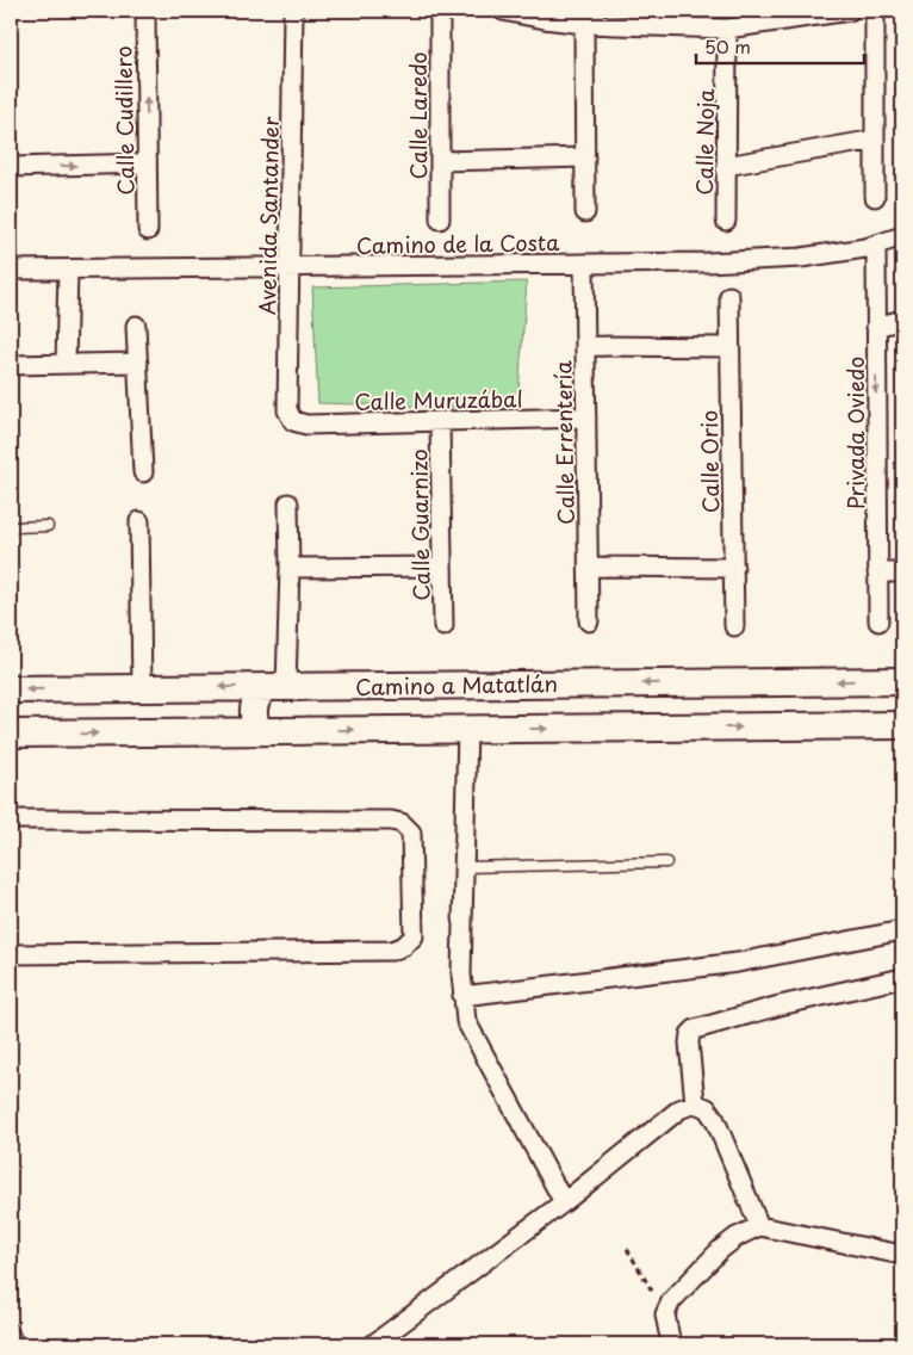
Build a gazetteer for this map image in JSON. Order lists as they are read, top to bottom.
{
  "streets": {
    "street": [
      "Calle Laredo",
      "Calle Cudillero",
      "Calle Noja",
      "Avenida Santander",
      "Camino de la Costa",
      "Calle Muruzábal",
      "Privada Oviedo",
      "Calle Errentería",
      "Calle Orio",
      "Calle Guarnizo",
      "Camino a Matatlán"
    ]
  },
  "crossings": [
    ["Avenida Santander", "Camino de la Costa"],
    ["Avenida Santander", "Calle Muruzábal"],
    ["Camino de la Costa", "Privada Oviedo"],
    ["Camino de la Costa", "Calle Errentería"],
    ["Calle Muruzábal", "Calle Errentería"],
    ["Calle Muruzábal", "Calle Guarnizo"]
  ],
  "one_way": ["Calle Cudillero", "Privada Oviedo"],
  "scale_bar": "50 m"
}
